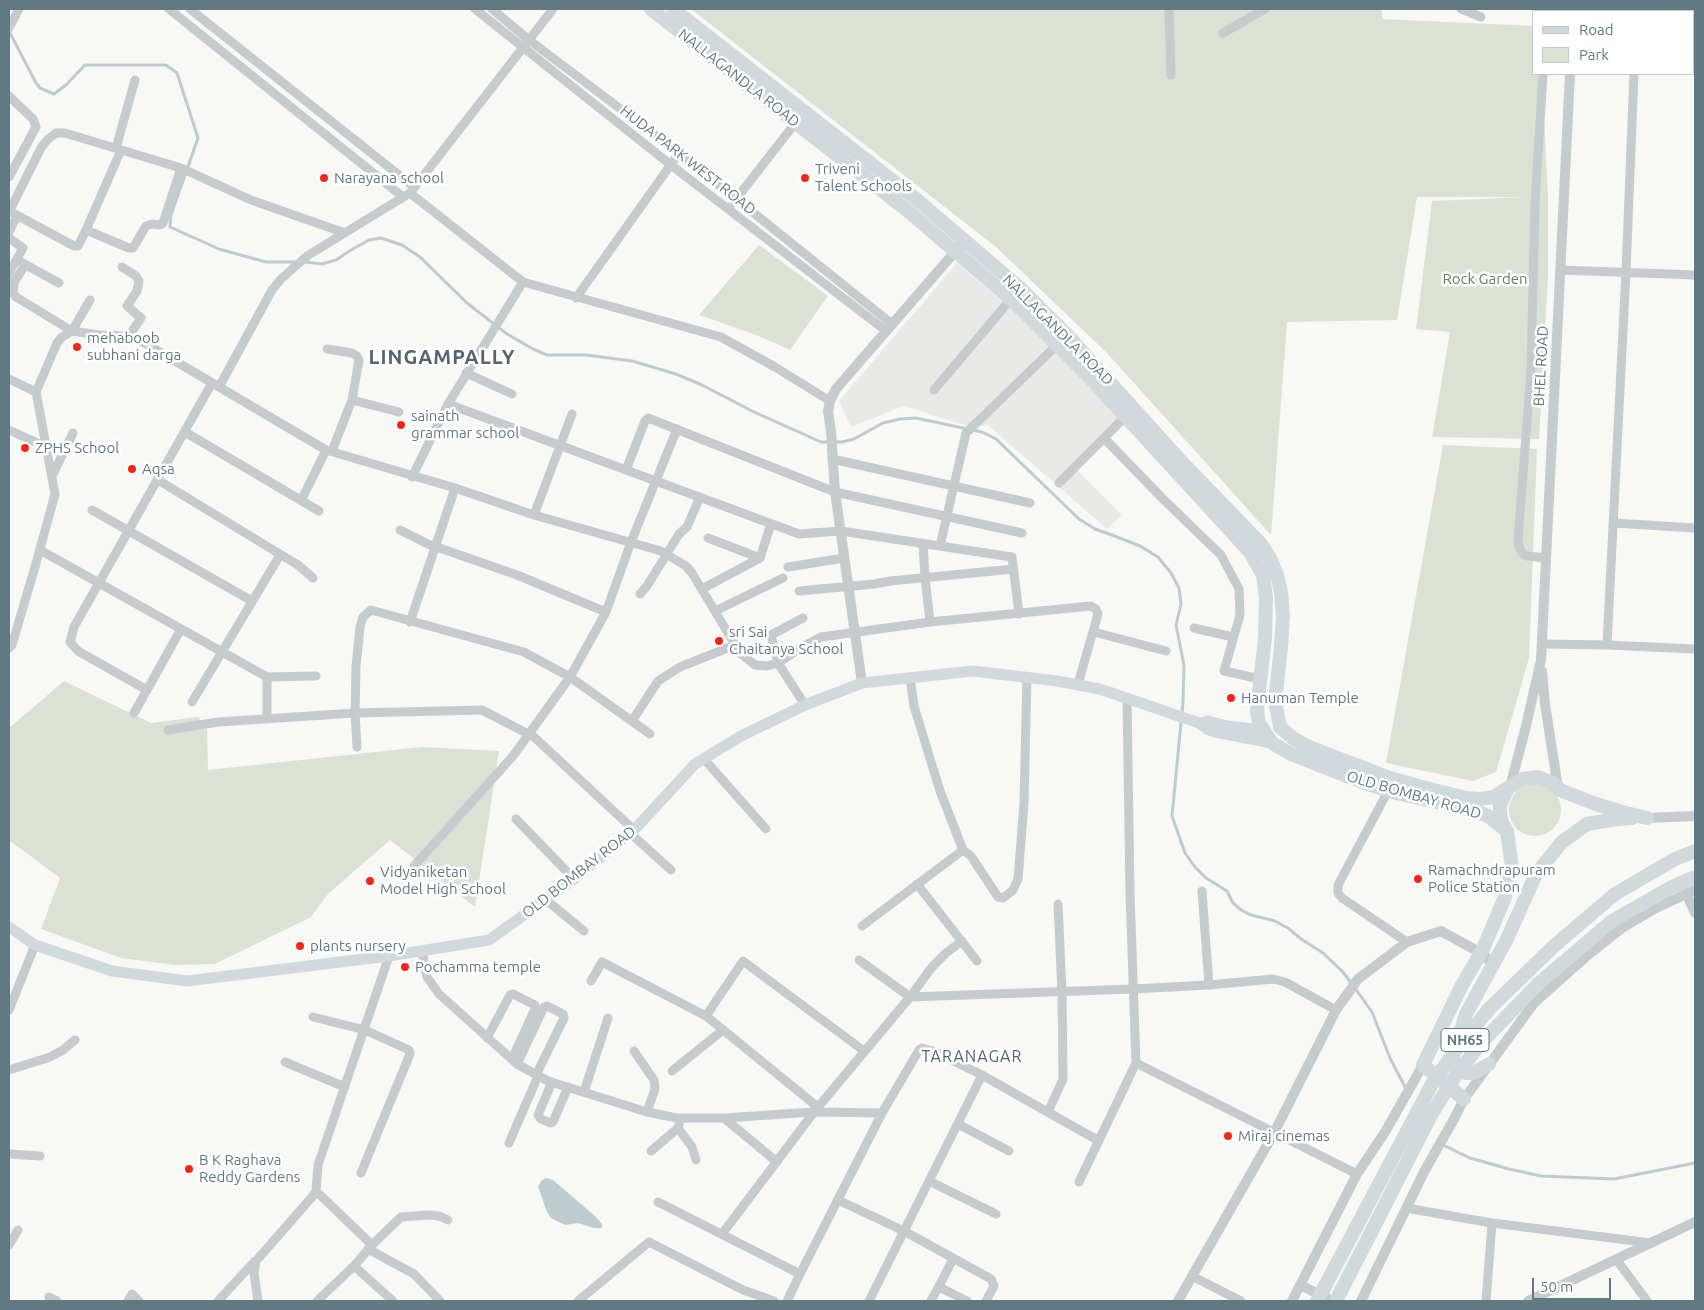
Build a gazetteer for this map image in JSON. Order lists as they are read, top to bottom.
{
  "streets": {
    "main road": ["NALLAGANDLA ROAD", "OLD BOMBAY ROAD", "NH65"],
    "street": ["HUDA PARK WEST ROAD", "BHEL ROAD"]
  },
  "crossings": [
    ["NALLAGANDLA ROAD", "OLD BOMBAY ROAD"]
  ],
  "districts": ["LINGAMPALLY", "TARANAGAR"],
  "parks": ["Rock Garden"],
  "places": [
    "Narayana school",
    "Triveni Talent Schools",
    "mehaboob subhani darga",
    "sainath grammar school",
    "ZPHS School",
    "Aqsa",
    "sri Sai Chaitanya School",
    "Hanuman Temple",
    "Ramachndrapuram Police Station",
    "Vidyaniketan Model High School",
    "plants nursery",
    "Pochamma temple",
    "Miraj cinemas",
    "B K Raghava Reddy Gardens"
  ],
  "legend": ["Road", "Park"],
  "scale_bar": "50 m"
}
